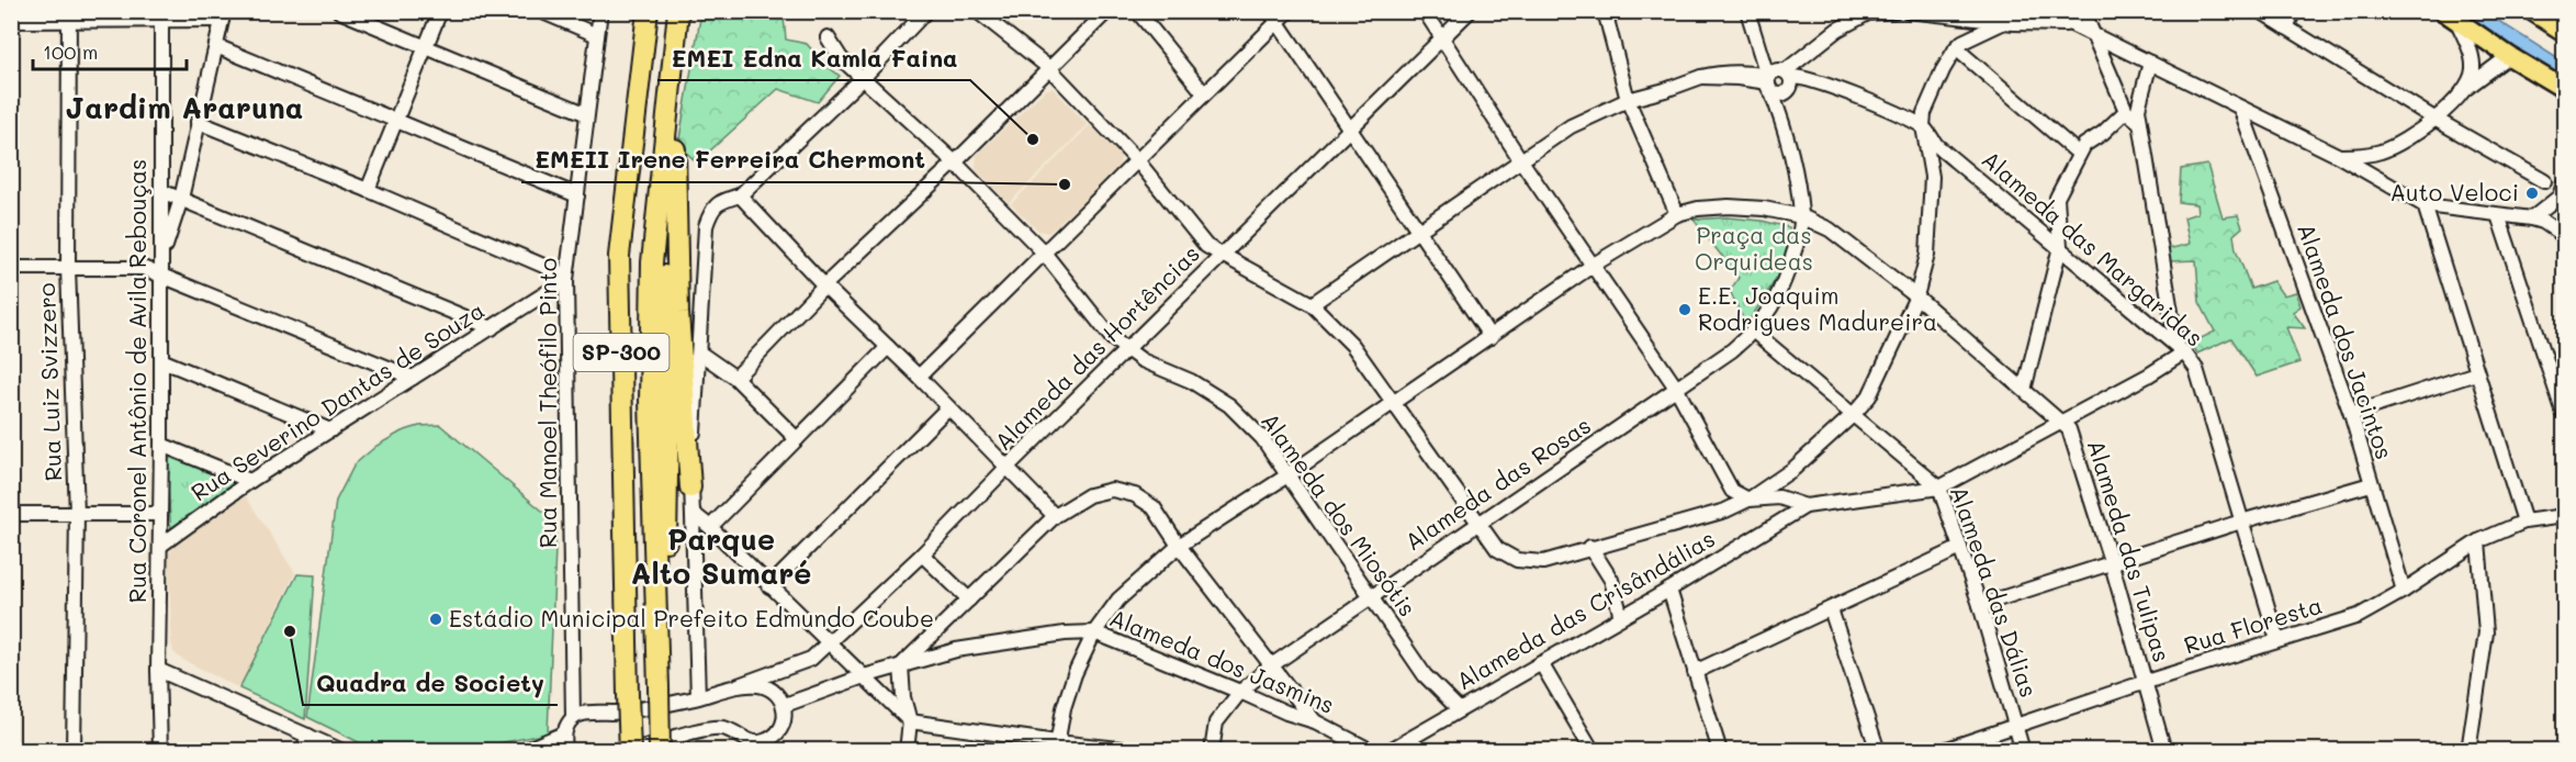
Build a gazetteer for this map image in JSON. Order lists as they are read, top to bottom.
{
  "streets": {
    "highway": ["SP-300"],
    "street": [
      "Alameda das Margaridas",
      "Alameda dos Jacintos",
      "Alameda das Hortências",
      "Rua Coronel Antônio de Avila Rebouças",
      "Rua Luiz Svizzero",
      "Rua Severino Dantas de Souza",
      "Rua Manoel Theófilo Pinto",
      "Alameda das Rosas",
      "Alameda dos Miosótis",
      "Alameda das Tulipas",
      "Alameda das Dálias",
      "Alameda das Crisândálias",
      "Rua Floresta",
      "Alameda dos Jasmins"
    ]
  },
  "crossings": [
    ["Alameda das Margaridas", "Rua Floresta"],
    ["Alameda dos Jacintos", "Rua Floresta"],
    ["Alameda das Hortências", "Alameda dos Miosótis"],
    ["Rua Coronel Antônio de Avila Rebouças", "Rua Severino Dantas de Souza"],
    ["Rua Severino Dantas de Souza", "Rua Manoel Theófilo Pinto"],
    ["Alameda das Rosas", "Alameda dos Miosótis"],
    ["Alameda das Rosas", "Alameda das Tulipas"],
    ["Alameda das Rosas", "Alameda das Dálias"],
    ["Alameda das Rosas", "Alameda dos Jasmins"],
    ["Alameda dos Miosótis", "Alameda das Crisândálias"],
    ["Alameda das Tulipas", "Rua Floresta"],
    ["Alameda das Dálias", "Rua Floresta"]
  ],
  "districts": ["Jardim Araruna", "Parque Alto Sumaré"],
  "parks": ["Praça das Orquideas"],
  "places": [
    "EMEI Edna Kamla Faina",
    "EMEII Irene Ferreira Chermont",
    "Auto Veloci",
    "E.E. Joaquim Rodrigues Madureira",
    "Estádio Municipal Prefeito Edmundo Coube",
    "Quadra de Society"
  ],
  "scale_bar": "100 m"
}
